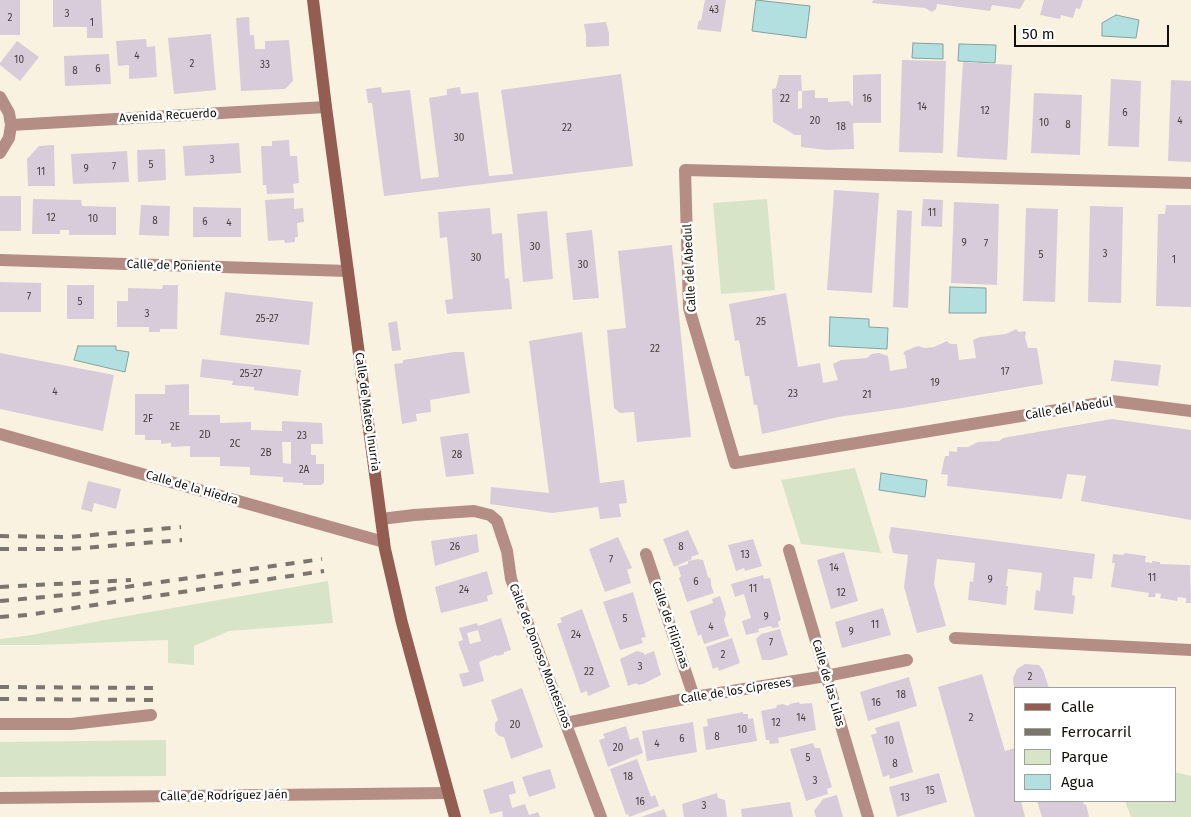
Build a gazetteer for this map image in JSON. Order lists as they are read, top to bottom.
{
  "streets": {
    "main road": ["Calle de Mateo Inurria"],
    "street": [
      "Avenida Recuerdo",
      "Calle de Poniente",
      "Calle del Abedul",
      "Calle de la Hiedra",
      "Calle de Filipinas",
      "Calle de Donoso Montesinos",
      "Calle de las Lilas",
      "Calle de los Cipreses",
      "Calle de Rodríguez Jaén"
    ]
  },
  "crossings": [
    ["Avenida Recuerdo", "Calle de Mateo Inurria"],
    ["Calle de Poniente", "Calle de Mateo Inurria"],
    ["Calle de Mateo Inurria", "Calle de la Hiedra"],
    ["Calle de Mateo Inurria", "Calle de Donoso Montesinos"],
    ["Calle de Mateo Inurria", "Calle de Rodríguez Jaén"],
    ["Calle de Filipinas", "Calle de los Cipreses"],
    ["Calle de Donoso Montesinos", "Calle de los Cipreses"],
    ["Calle de las Lilas", "Calle de los Cipreses"]
  ],
  "house_numbers": [
    "43",
    "3",
    "2",
    "1",
    "4",
    "10",
    "2",
    "33",
    "6",
    "8",
    "22",
    "16",
    "14",
    "12",
    "6",
    "20",
    "4",
    "10",
    "8",
    "18",
    "22",
    "30",
    "3",
    "5",
    "7",
    "9",
    "11",
    "11",
    "12",
    "10",
    "8",
    "6",
    "4",
    "9",
    "7",
    "30",
    "3",
    "5",
    "30",
    "1",
    "30",
    "7",
    "5",
    "3",
    "25-27",
    "25",
    "22",
    "17",
    "25-27",
    "19",
    "4",
    "23",
    "21",
    "2F",
    "2E",
    "2D",
    "23",
    "2C",
    "2B",
    "28",
    "2A",
    "26",
    "8",
    "13",
    "7",
    "14",
    "11",
    "9",
    "6",
    "11",
    "24",
    "12",
    "9",
    "5",
    "11",
    "4",
    "9",
    "24",
    "7",
    "2",
    "3",
    "22",
    "2",
    "18",
    "16",
    "14",
    "2",
    "12",
    "20",
    "10",
    "8",
    "6",
    "10",
    "4",
    "20",
    "5",
    "8",
    "18",
    "3",
    "15",
    "13",
    "16",
    "3"
  ],
  "legend": [
    "Calle",
    "Ferrocarril",
    "Parque",
    "Agua"
  ],
  "scale_bar": "50 m"
}
